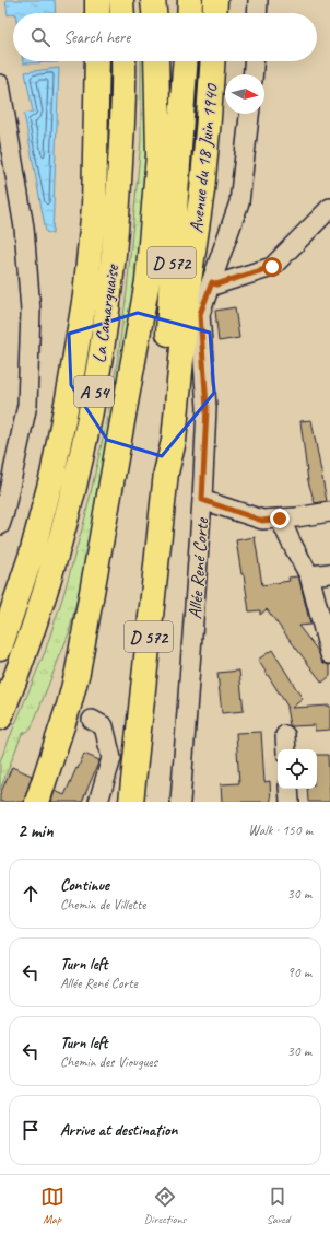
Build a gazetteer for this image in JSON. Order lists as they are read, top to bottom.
{
  "streets": {
    "main road": [
      "Avenue du 18 Juin 1940",
      "D 572",
      "La Camarguaise",
      "A 54"
    ],
    "street": ["Allée René Corte"]
  },
  "north": "right",
  "page": {
    "search": "Search here",
    "heading": ["2 min", "Walk · 150 m"],
    "list": [
      ["Continue", "Chemin de Villette", "30 m"],
      ["Turn left", "Allée René Corte", "90 m"],
      ["Turn left", "Chemin des Viougues", "30 m"],
      "Arrive at destination"
    ],
    "nav": ["Map", "Directions", "Saved"]
  }
}
